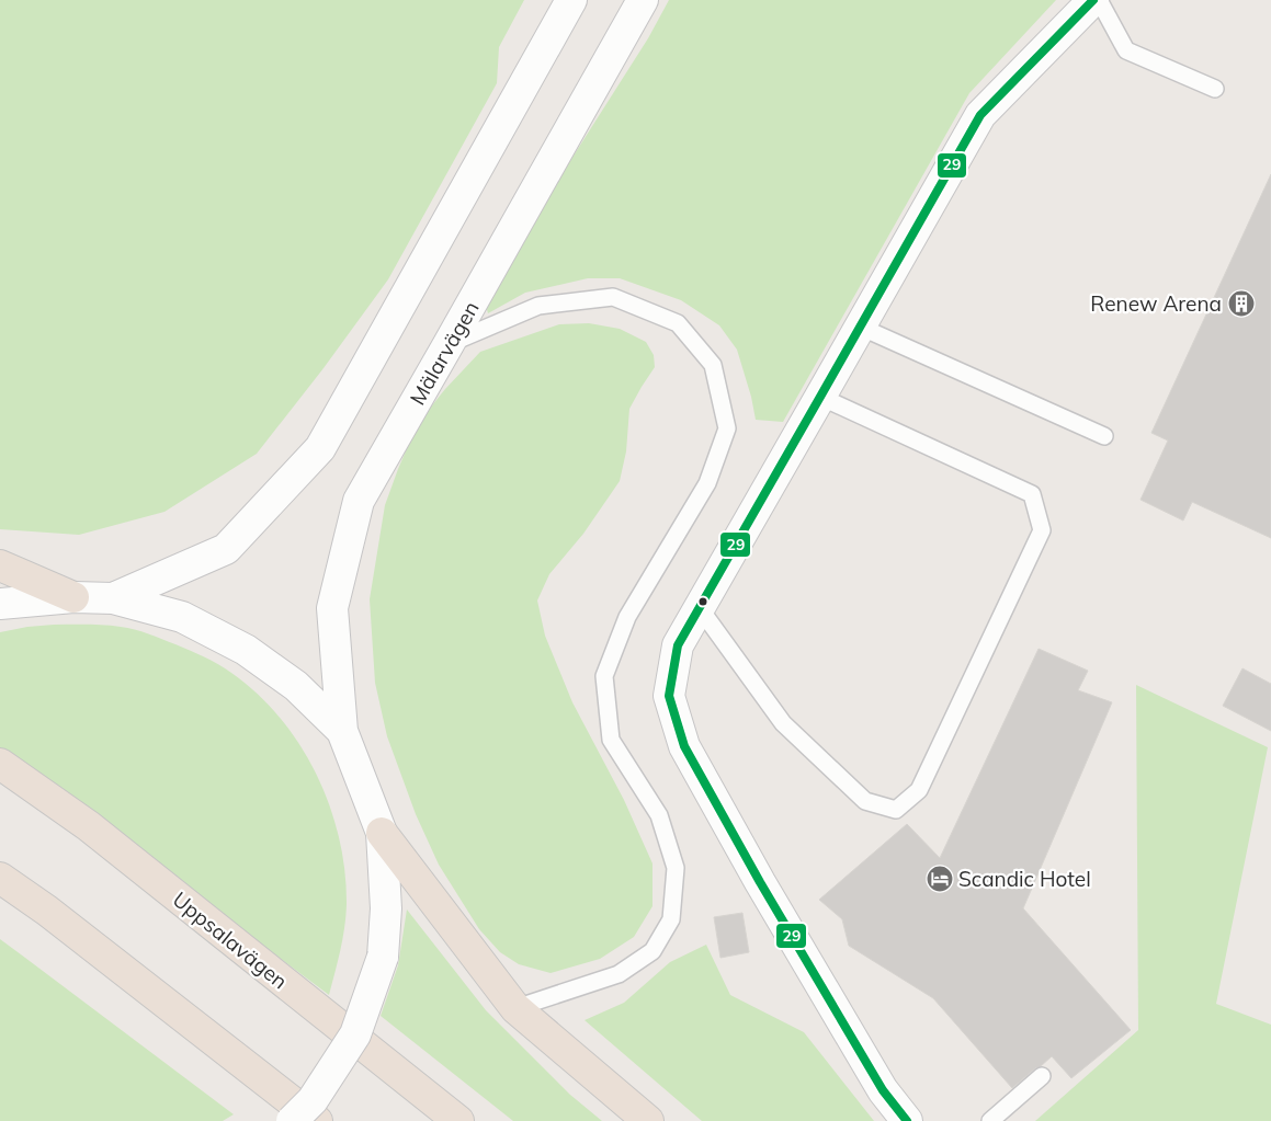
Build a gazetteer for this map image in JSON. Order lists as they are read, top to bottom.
{
  "streets": {
    "highway": ["Uppsalavägen"],
    "main road": ["Mälarvägen"]
  },
  "places": {
    "building": ["Renew Arena"],
    "hotel": ["Scandic Hotel"]
  },
  "lines": ["transit line 29"]
}
